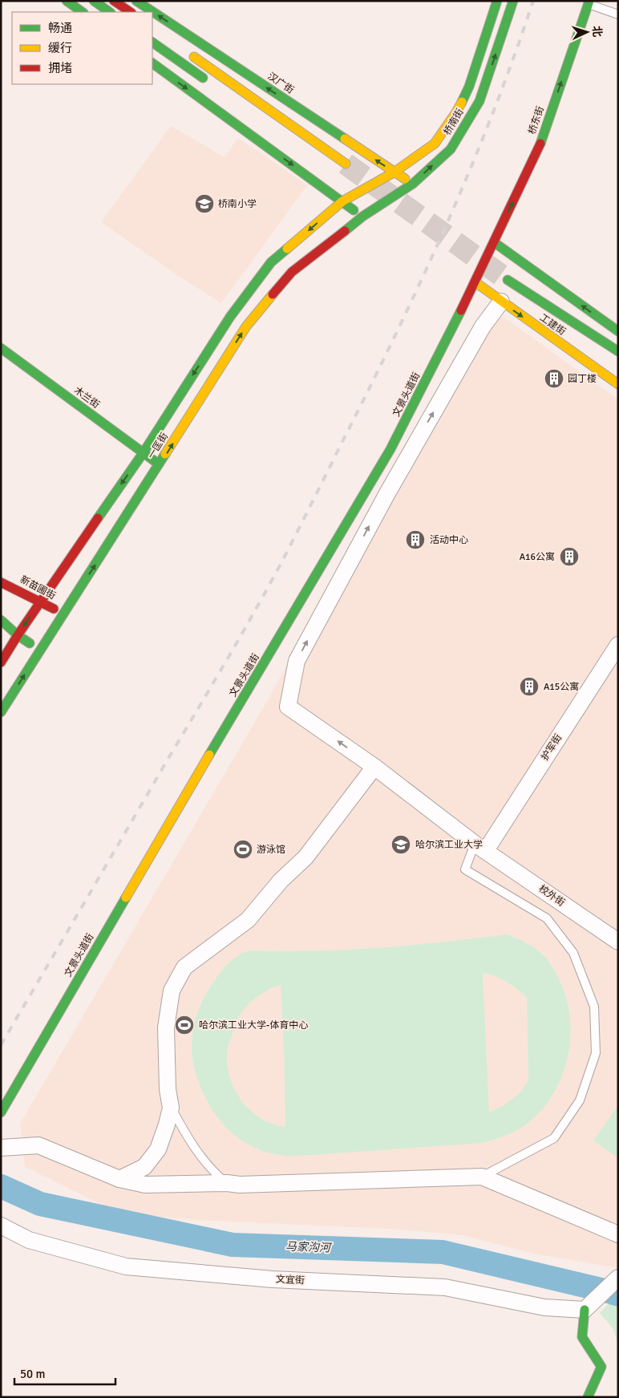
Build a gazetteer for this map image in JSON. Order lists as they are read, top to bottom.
{
  "streets": {
    "main road": [
      "汉广街",
      "桥东街",
      "桥南街",
      "工建街",
      "文景头道街",
      "木兰街",
      "一匡街",
      "新苗圃街"
    ],
    "street": ["护军街", "校外街", "文宜街"]
  },
  "crossings": [
    ["汉广街", "桥南街"],
    ["桥东街", "文景头道街"],
    ["桥南街", "一匡街"],
    ["工建街", "文景头道街"],
    ["工建街", "校外街"],
    ["木兰街", "一匡街"],
    ["一匡街", "新苗圃街"],
    ["护军街", "校外街"]
  ],
  "one_way": ["桥东街", "校外街"],
  "water": ["马家沟河"],
  "places": {
    "school or university": ["桥南小学", "哈尔滨工业大学"],
    "building": [
      "园丁楼",
      "活动中心",
      "A16公寓",
      "A15公寓"
    ],
    "sports": ["游泳馆", "哈尔滨工业大学-体育中心"]
  },
  "legend": ["畅通", "缓行", "拥堵"],
  "scale_bar": "50 m",
  "north": "right"
}
